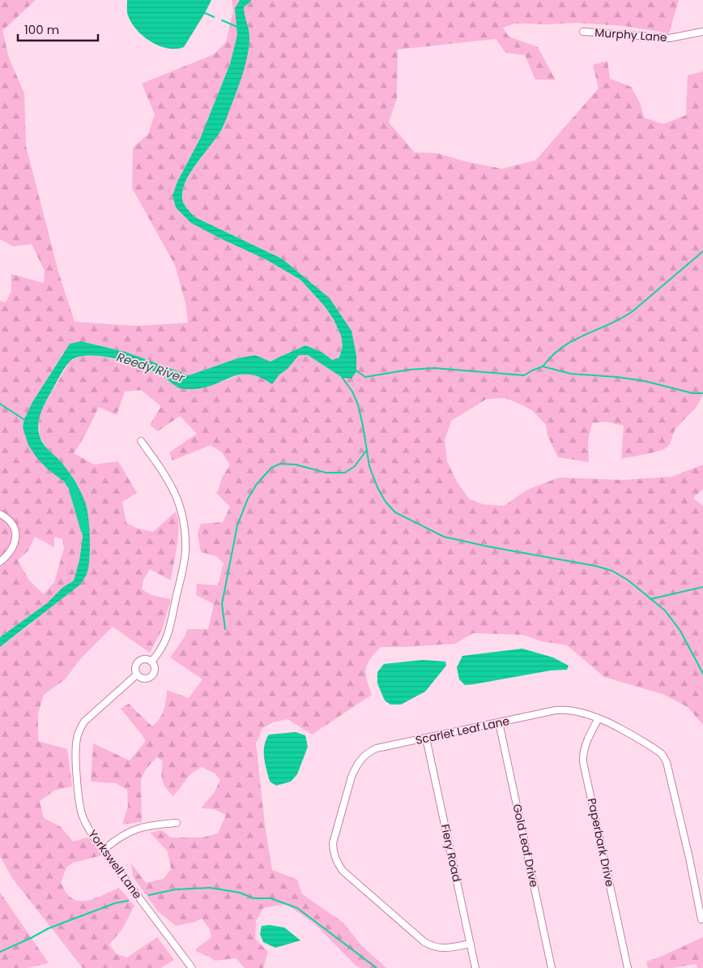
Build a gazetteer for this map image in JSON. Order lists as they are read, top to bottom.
{
  "streets": {
    "street": [
      "Murphy Lane",
      "Scarlet Leaf Lane",
      "Paperbark Drive",
      "Gold Leaf Drive",
      "Fiery Road",
      "Yorkswell Lane"
    ]
  },
  "crossings": [
    ["Scarlet Leaf Lane", "Paperbark Drive"],
    ["Scarlet Leaf Lane", "Gold Leaf Drive"],
    ["Scarlet Leaf Lane", "Fiery Road"]
  ],
  "water": ["Reedy River"],
  "scale_bar": "100 m"
}
